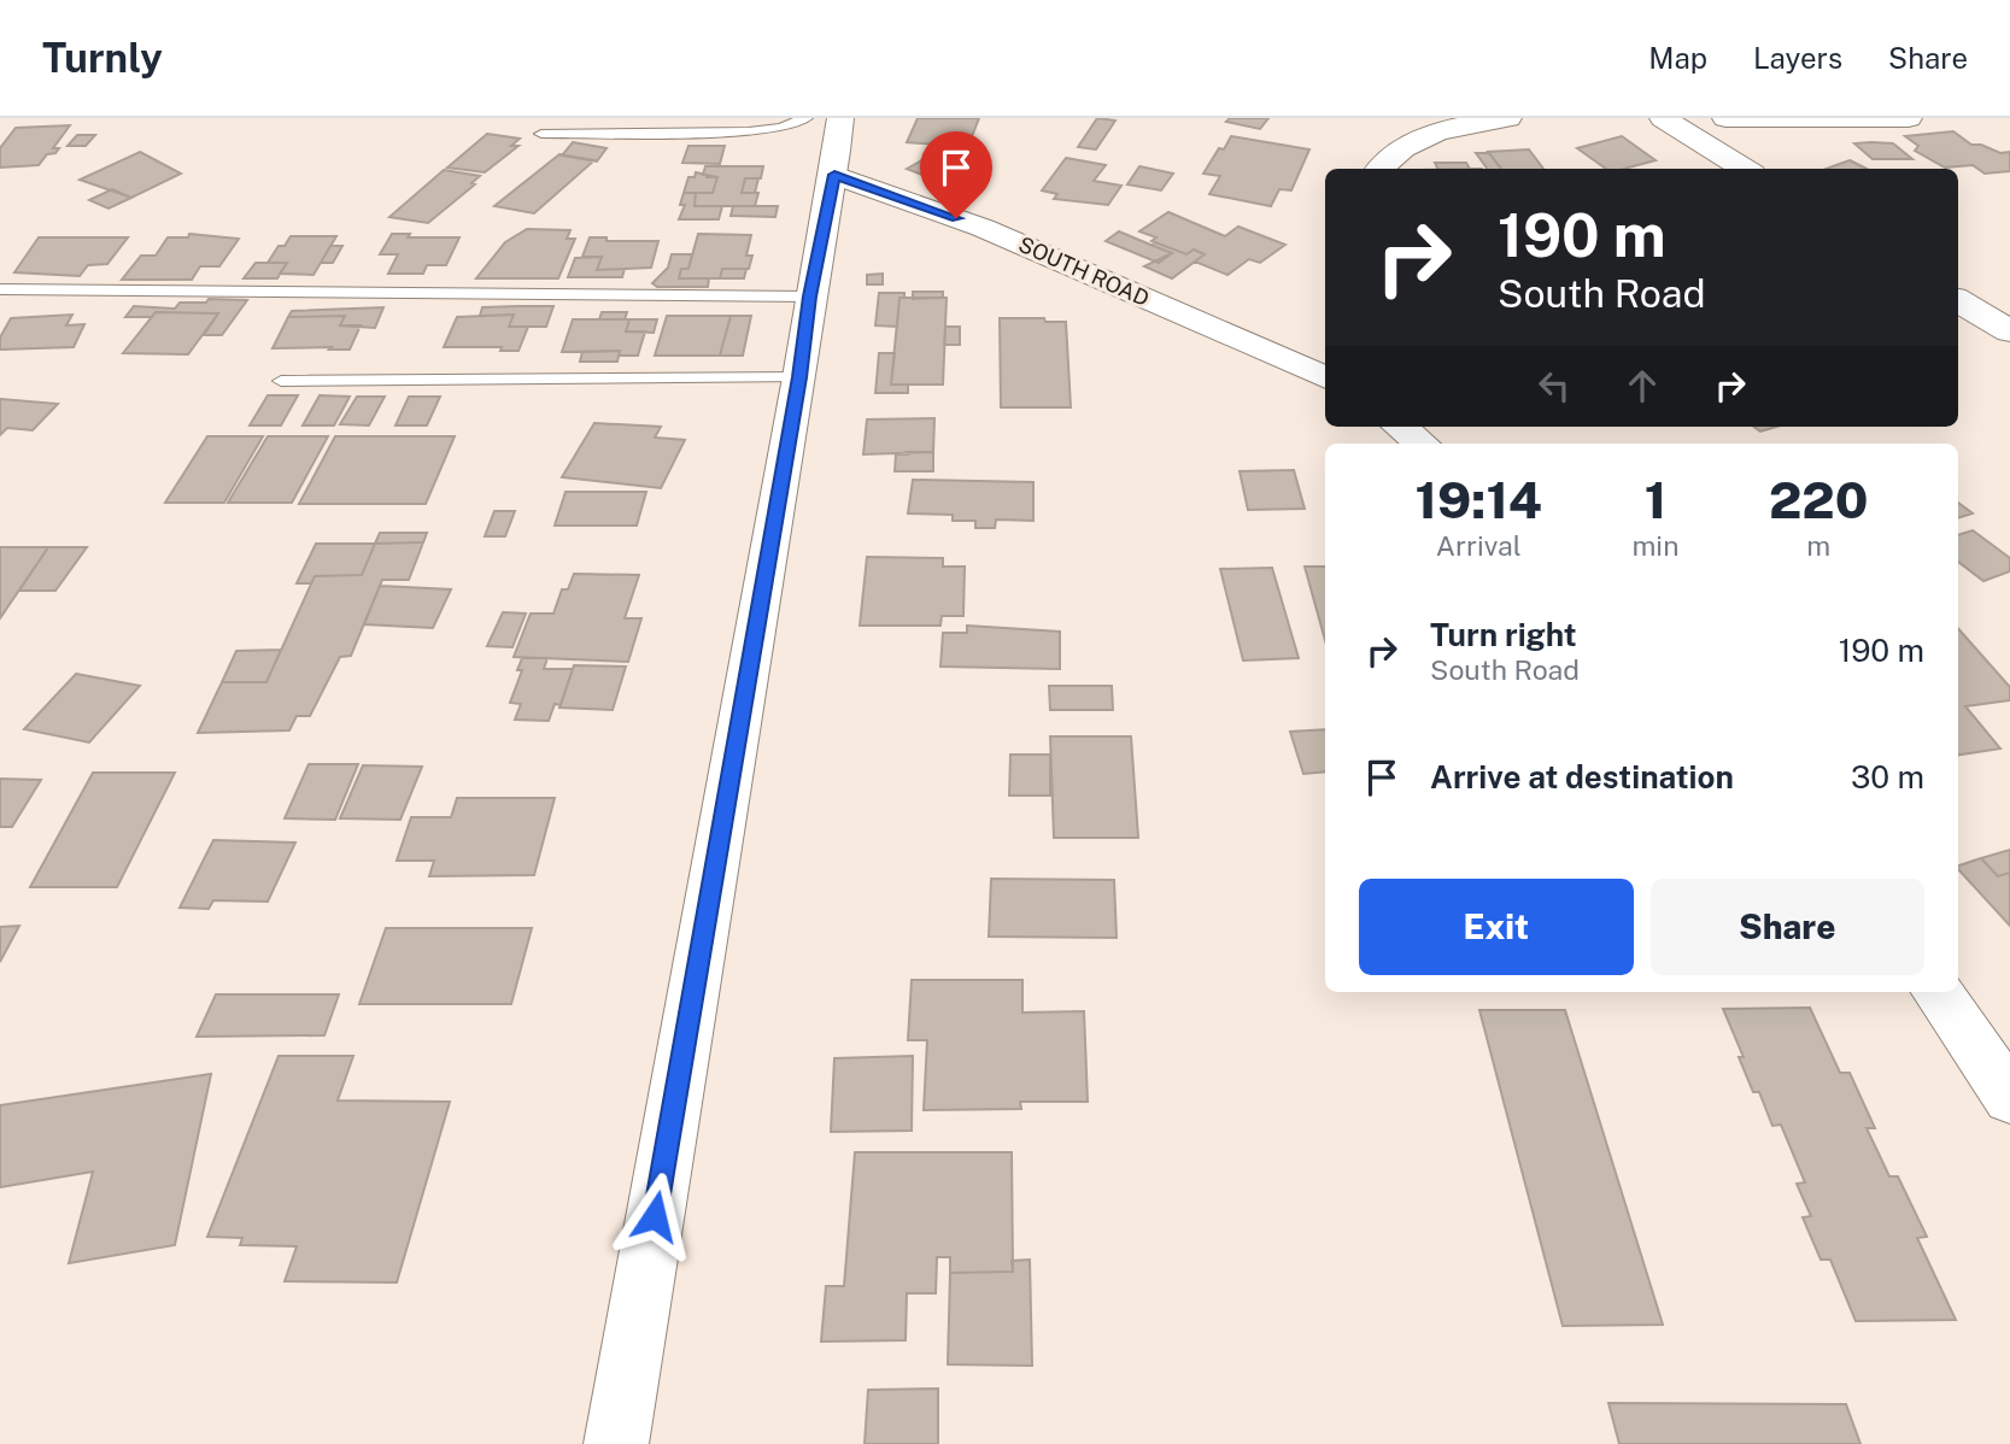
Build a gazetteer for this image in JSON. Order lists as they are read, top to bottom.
{
  "streets": {
    "main road": ["SOUTH ROAD"]
  },
  "page": {
    "header": "Turnly",
    "nav": ["Map", "Layers", "Share"],
    "turn": ["190 m", "South Road"],
    "eta": [
      "19:14",
      "Arrival",
      "1",
      "min",
      "220",
      "m"
    ],
    "list": [
      {
        "name": "Turn right",
        "note": "South Road",
        "value": "190 m"
      },
      {
        "name": "Arrive at destination",
        "value": "30 m"
      }
    ],
    "buttons": ["Exit", "Share"]
  }
}
